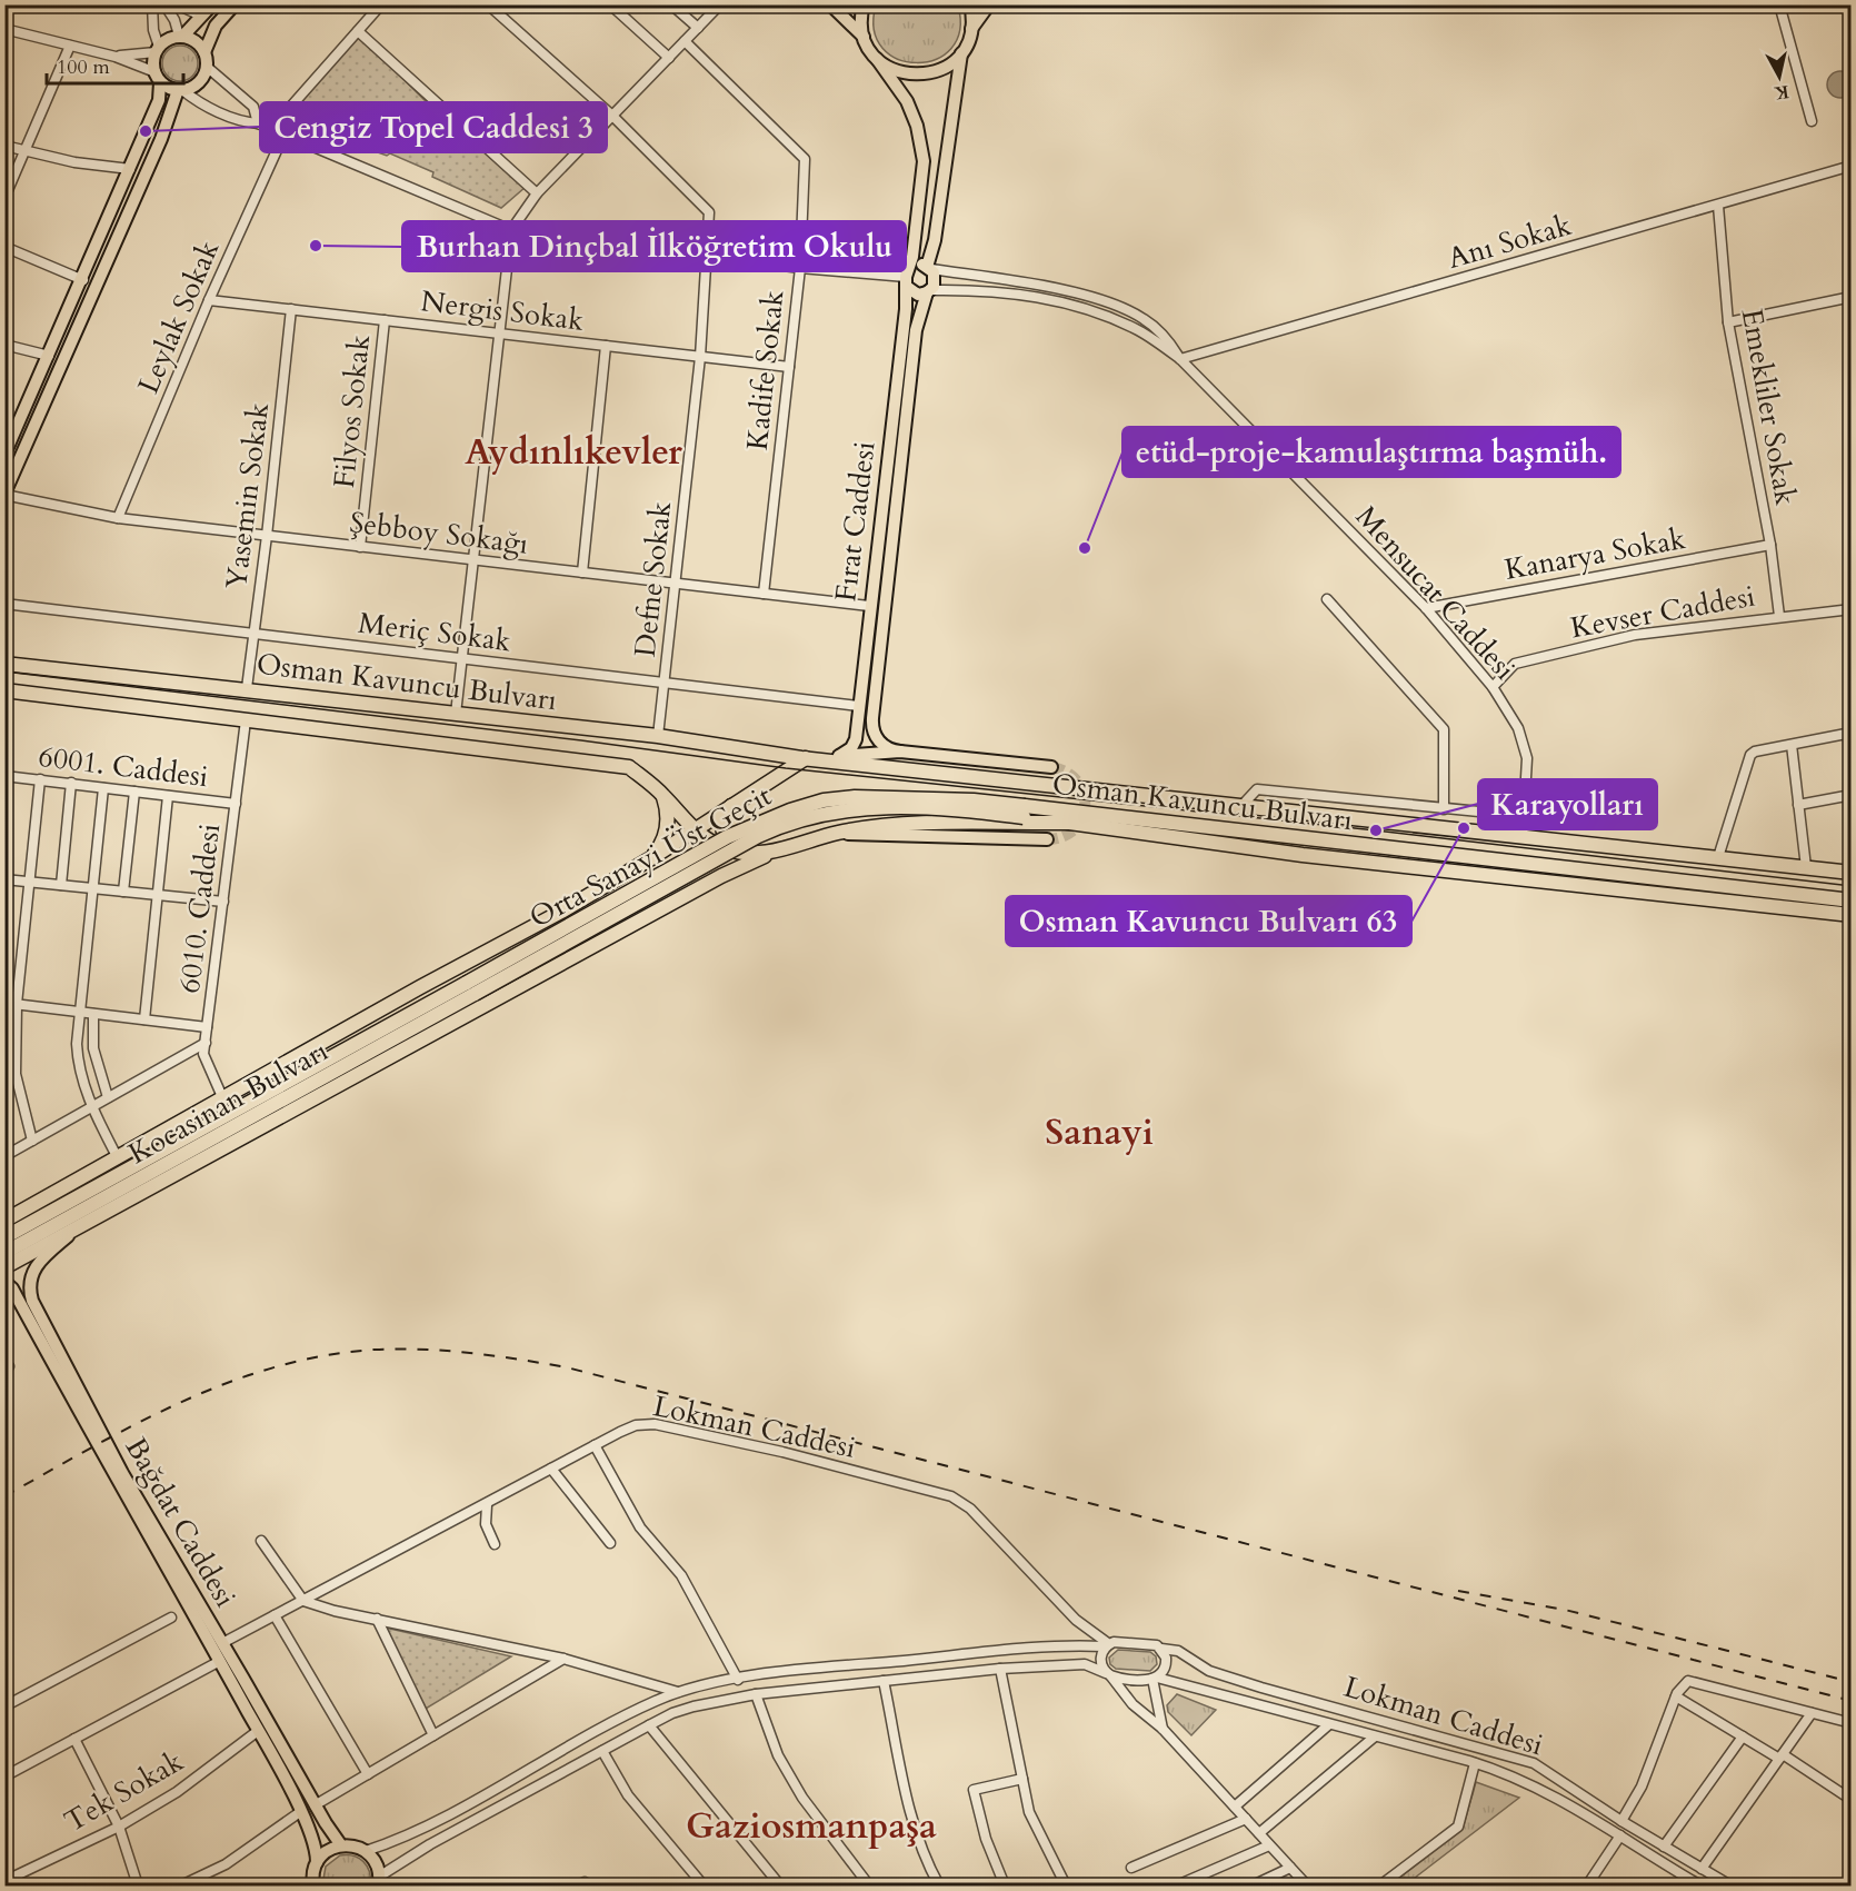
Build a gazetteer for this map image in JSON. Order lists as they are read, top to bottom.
{
  "streets": {
    "highway": ["Osman Kavuncu Bulvarı", "Orta Sanayi Üst Geçit", "Kocasinan Bulvarı"],
    "main road": ["Fırat Caddesi", "Bağdat Caddesi"],
    "street": [
      "Anı Sokak",
      "Nergis Sokak",
      "Leylak Sokak",
      "Kadife Sokak",
      "Emekliler Sokak",
      "Filyos Sokak",
      "Yasemin Sokak",
      "Şebboy Sokağı",
      "Kanarya Sokak",
      "Defne Sokak",
      "Mensucat Caddesi",
      "Kevser Caddesi",
      "Meriç Sokak",
      "6001. Caddesi",
      "6010. Caddesi",
      "Lokman Caddesi",
      "Tek Sokak"
    ]
  },
  "crossings": [
    ["Anı Sokak", "Emekliler Sokak"],
    ["Anı Sokak", "Mensucat Caddesi"],
    ["Nergis Sokak", "Leylak Sokak"],
    ["Nergis Sokak", "Kadife Sokak"],
    ["Nergis Sokak", "Filyos Sokak"],
    ["Nergis Sokak", "Yasemin Sokak"],
    ["Nergis Sokak", "Defne Sokak"],
    ["Leylak Sokak", "Şebboy Sokağı"],
    ["Kadife Sokak", "Şebboy Sokağı"],
    ["Emekliler Sokak", "Kanarya Sokak"],
    ["Emekliler Sokak", "Kevser Caddesi"],
    ["Filyos Sokak", "Şebboy Sokağı"],
    ["Yasemin Sokak", "Şebboy Sokağı"],
    ["Yasemin Sokak", "Meriç Sokak"],
    ["Yasemin Sokak", "Osman Kavuncu Bulvarı"],
    ["Fırat Caddesi", "Şebboy Sokağı"],
    ["Fırat Caddesi", "Mensucat Caddesi"],
    ["Fırat Caddesi", "Meriç Sokak"],
    ["Şebboy Sokağı", "Defne Sokak"],
    ["Kanarya Sokak", "Mensucat Caddesi"],
    ["Defne Sokak", "Meriç Sokak"],
    ["Defne Sokak", "Osman Kavuncu Bulvarı"],
    ["Mensucat Caddesi", "Kevser Caddesi"],
    ["Osman Kavuncu Bulvarı", "Orta Sanayi Üst Geçit"],
    ["Osman Kavuncu Bulvarı", "6010. Caddesi"],
    ["6001. Caddesi", "6010. Caddesi"],
    ["Orta Sanayi Üst Geçit", "Kocasinan Bulvarı"],
    ["Lokman Caddesi", "Bağdat Caddesi"],
    ["Bağdat Caddesi", "Tek Sokak"]
  ],
  "districts": ["Aydınlıkevler", "Sanayi", "Gaziosmanpaşa"],
  "places": [
    "Cengiz Topel Caddesi 3",
    "Burhan Dinçbal İlköğretim Okulu",
    "etüd-proje-kamulaştırma başmüh.",
    "Osman Kavuncu Bulvarı 63",
    "Karayolları"
  ],
  "scale_bar": "100 m",
  "north": "bottom"
}
